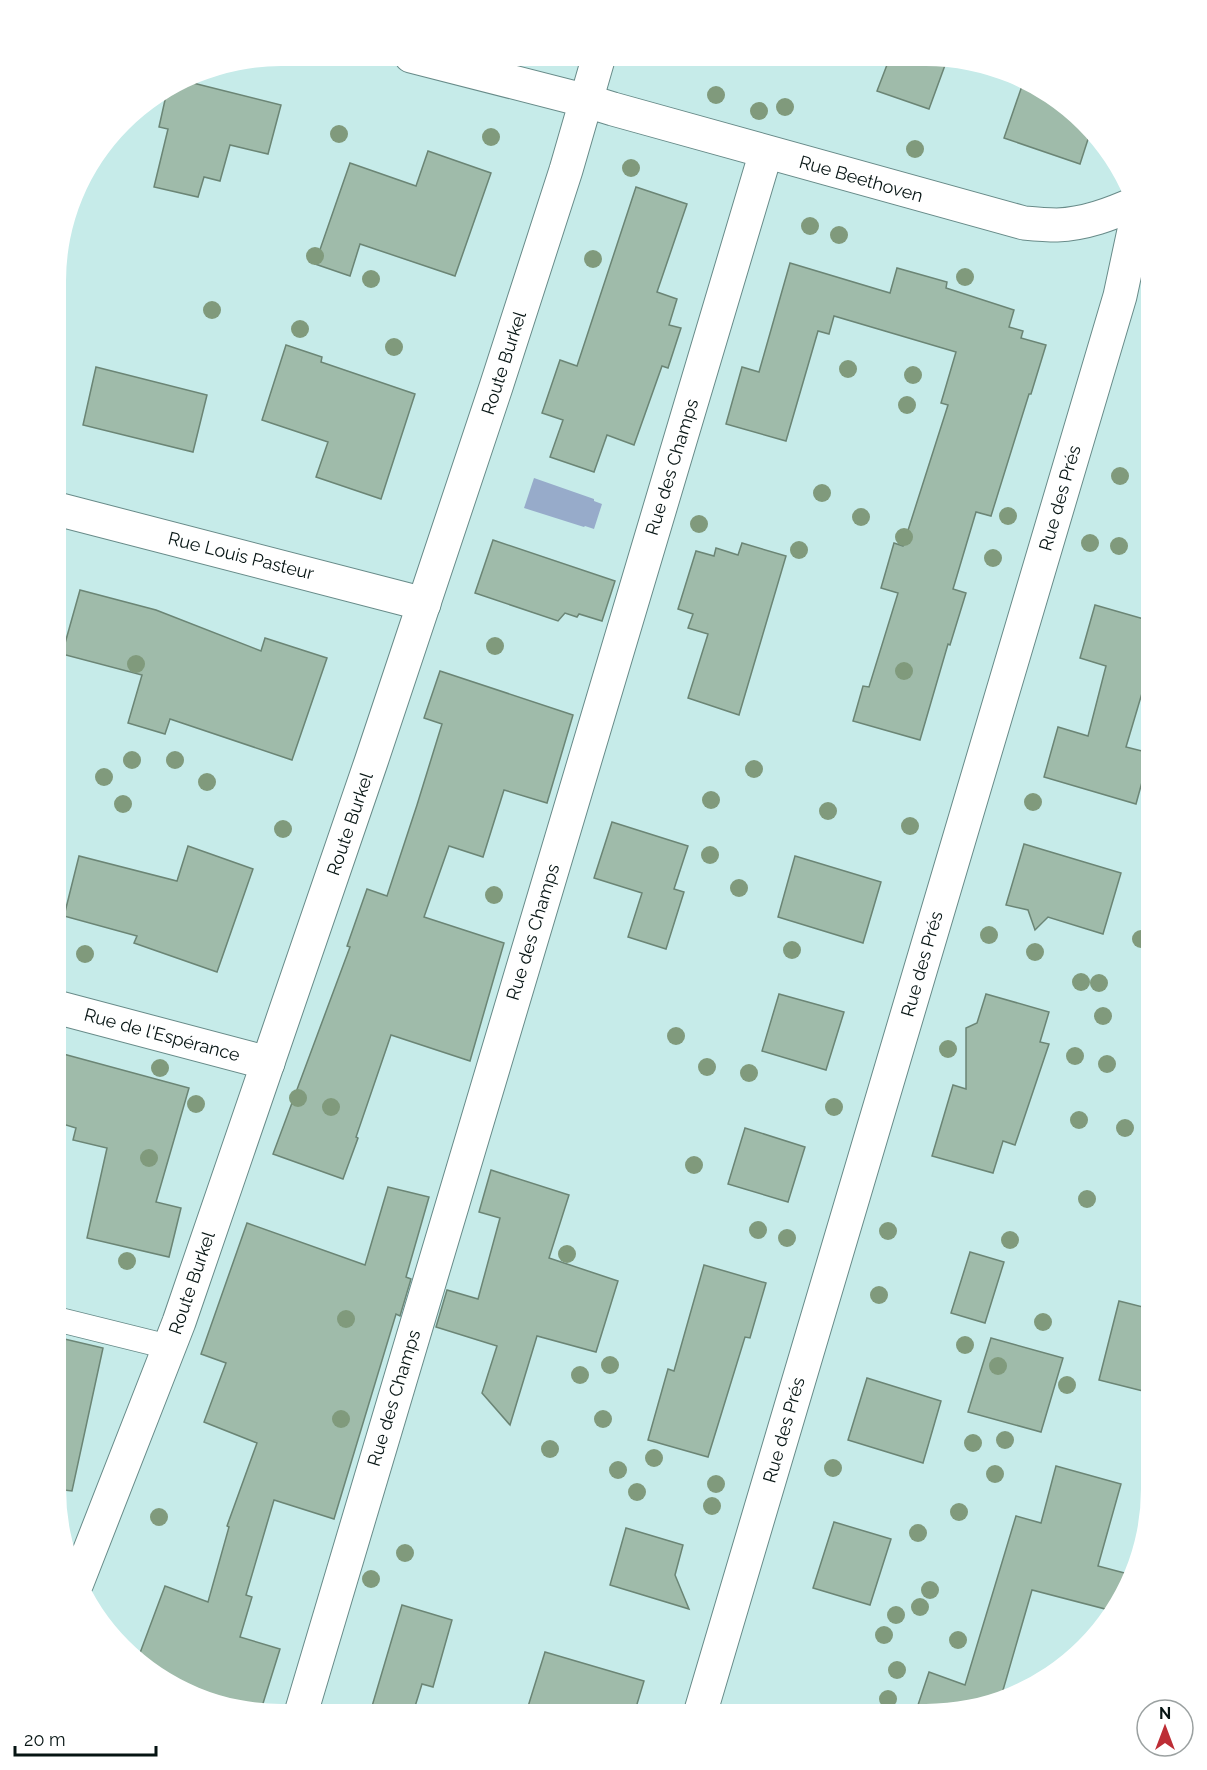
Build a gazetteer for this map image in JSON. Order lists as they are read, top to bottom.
{
  "streets": {
    "street": [
      "Rue Beethoven",
      "Route Burkel",
      "Rue des Champs",
      "Rue des Prés",
      "Rue Louis Pasteur",
      "Rue de l'Espérance"
    ]
  },
  "crossings": [
    ["Rue Beethoven", "Route Burkel"],
    ["Rue Beethoven", "Rue des Champs"],
    ["Route Burkel", "Rue Louis Pasteur"],
    ["Route Burkel", "Rue de l'Espérance"]
  ],
  "scale_bar": "20 m",
  "north": "top"
}
